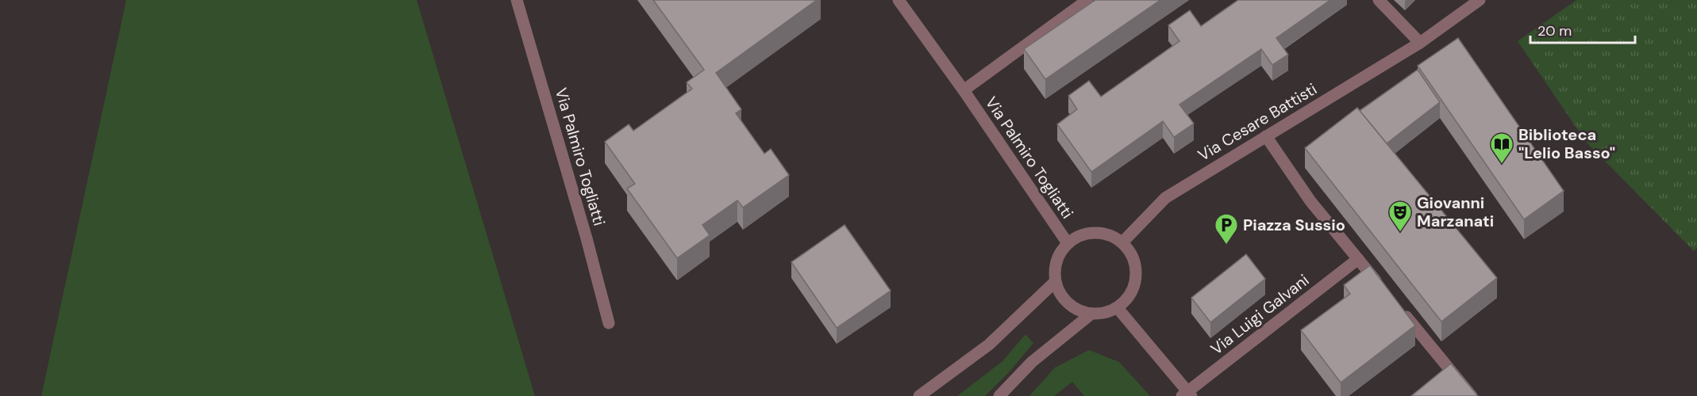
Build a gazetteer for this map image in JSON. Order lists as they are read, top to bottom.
{
  "streets": {
    "street": ["Via Cesare Battisti", "Via Palmiro Togliatti", "Via Luigi Galvani"]
  },
  "crossings": [
    ["Via Cesare Battisti", "Via Palmiro Togliatti"]
  ],
  "places": {
    "library": ["Biblioteca \"Lelio Basso\""],
    "theatre": ["Giovanni Marzanati"],
    "parking": ["Piazza Sussio"]
  },
  "scale_bar": "20 m"
}
